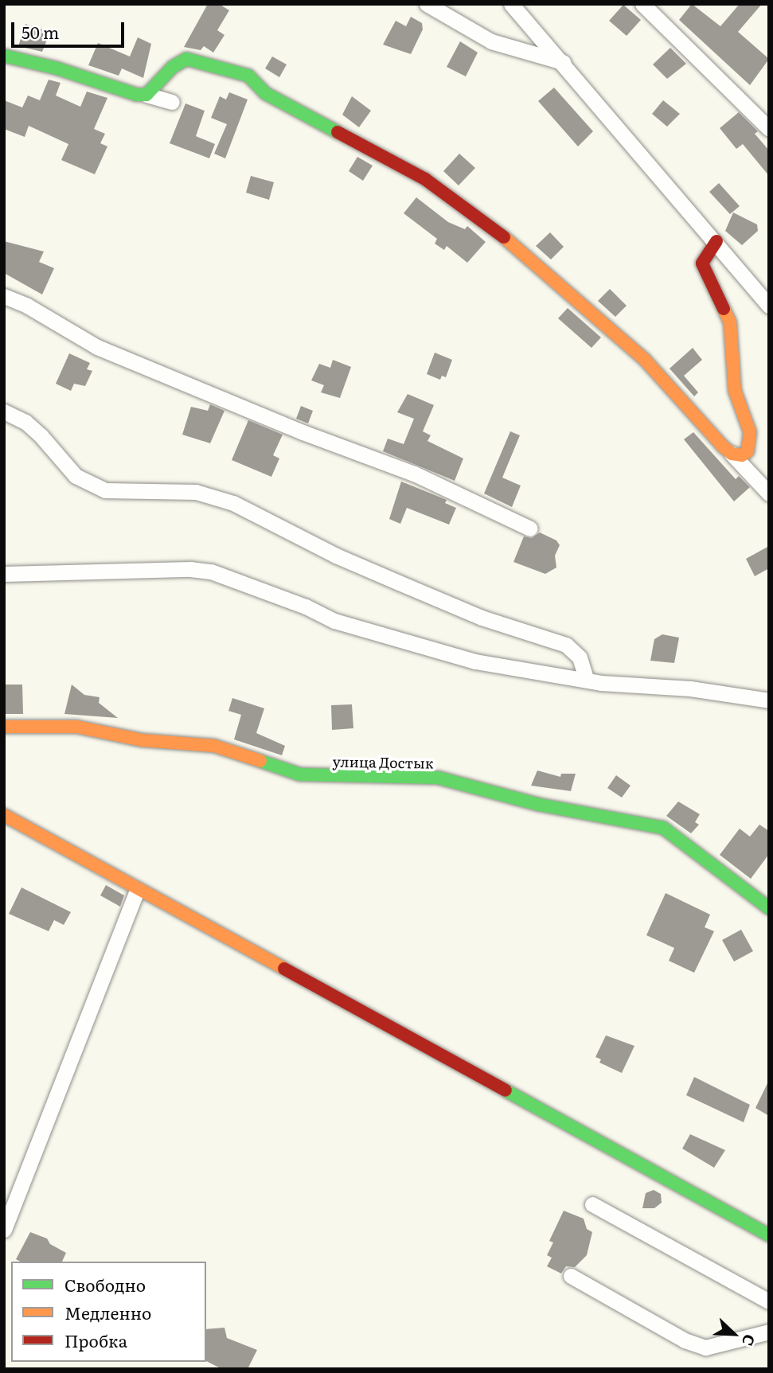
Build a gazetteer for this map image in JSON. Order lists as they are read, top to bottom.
{
  "streets": {
    "street": ["улица Достык"]
  },
  "legend": ["Свободно", "Медленно", "Пробка"],
  "scale_bar": "50 m",
  "north": "bottom right"
}
